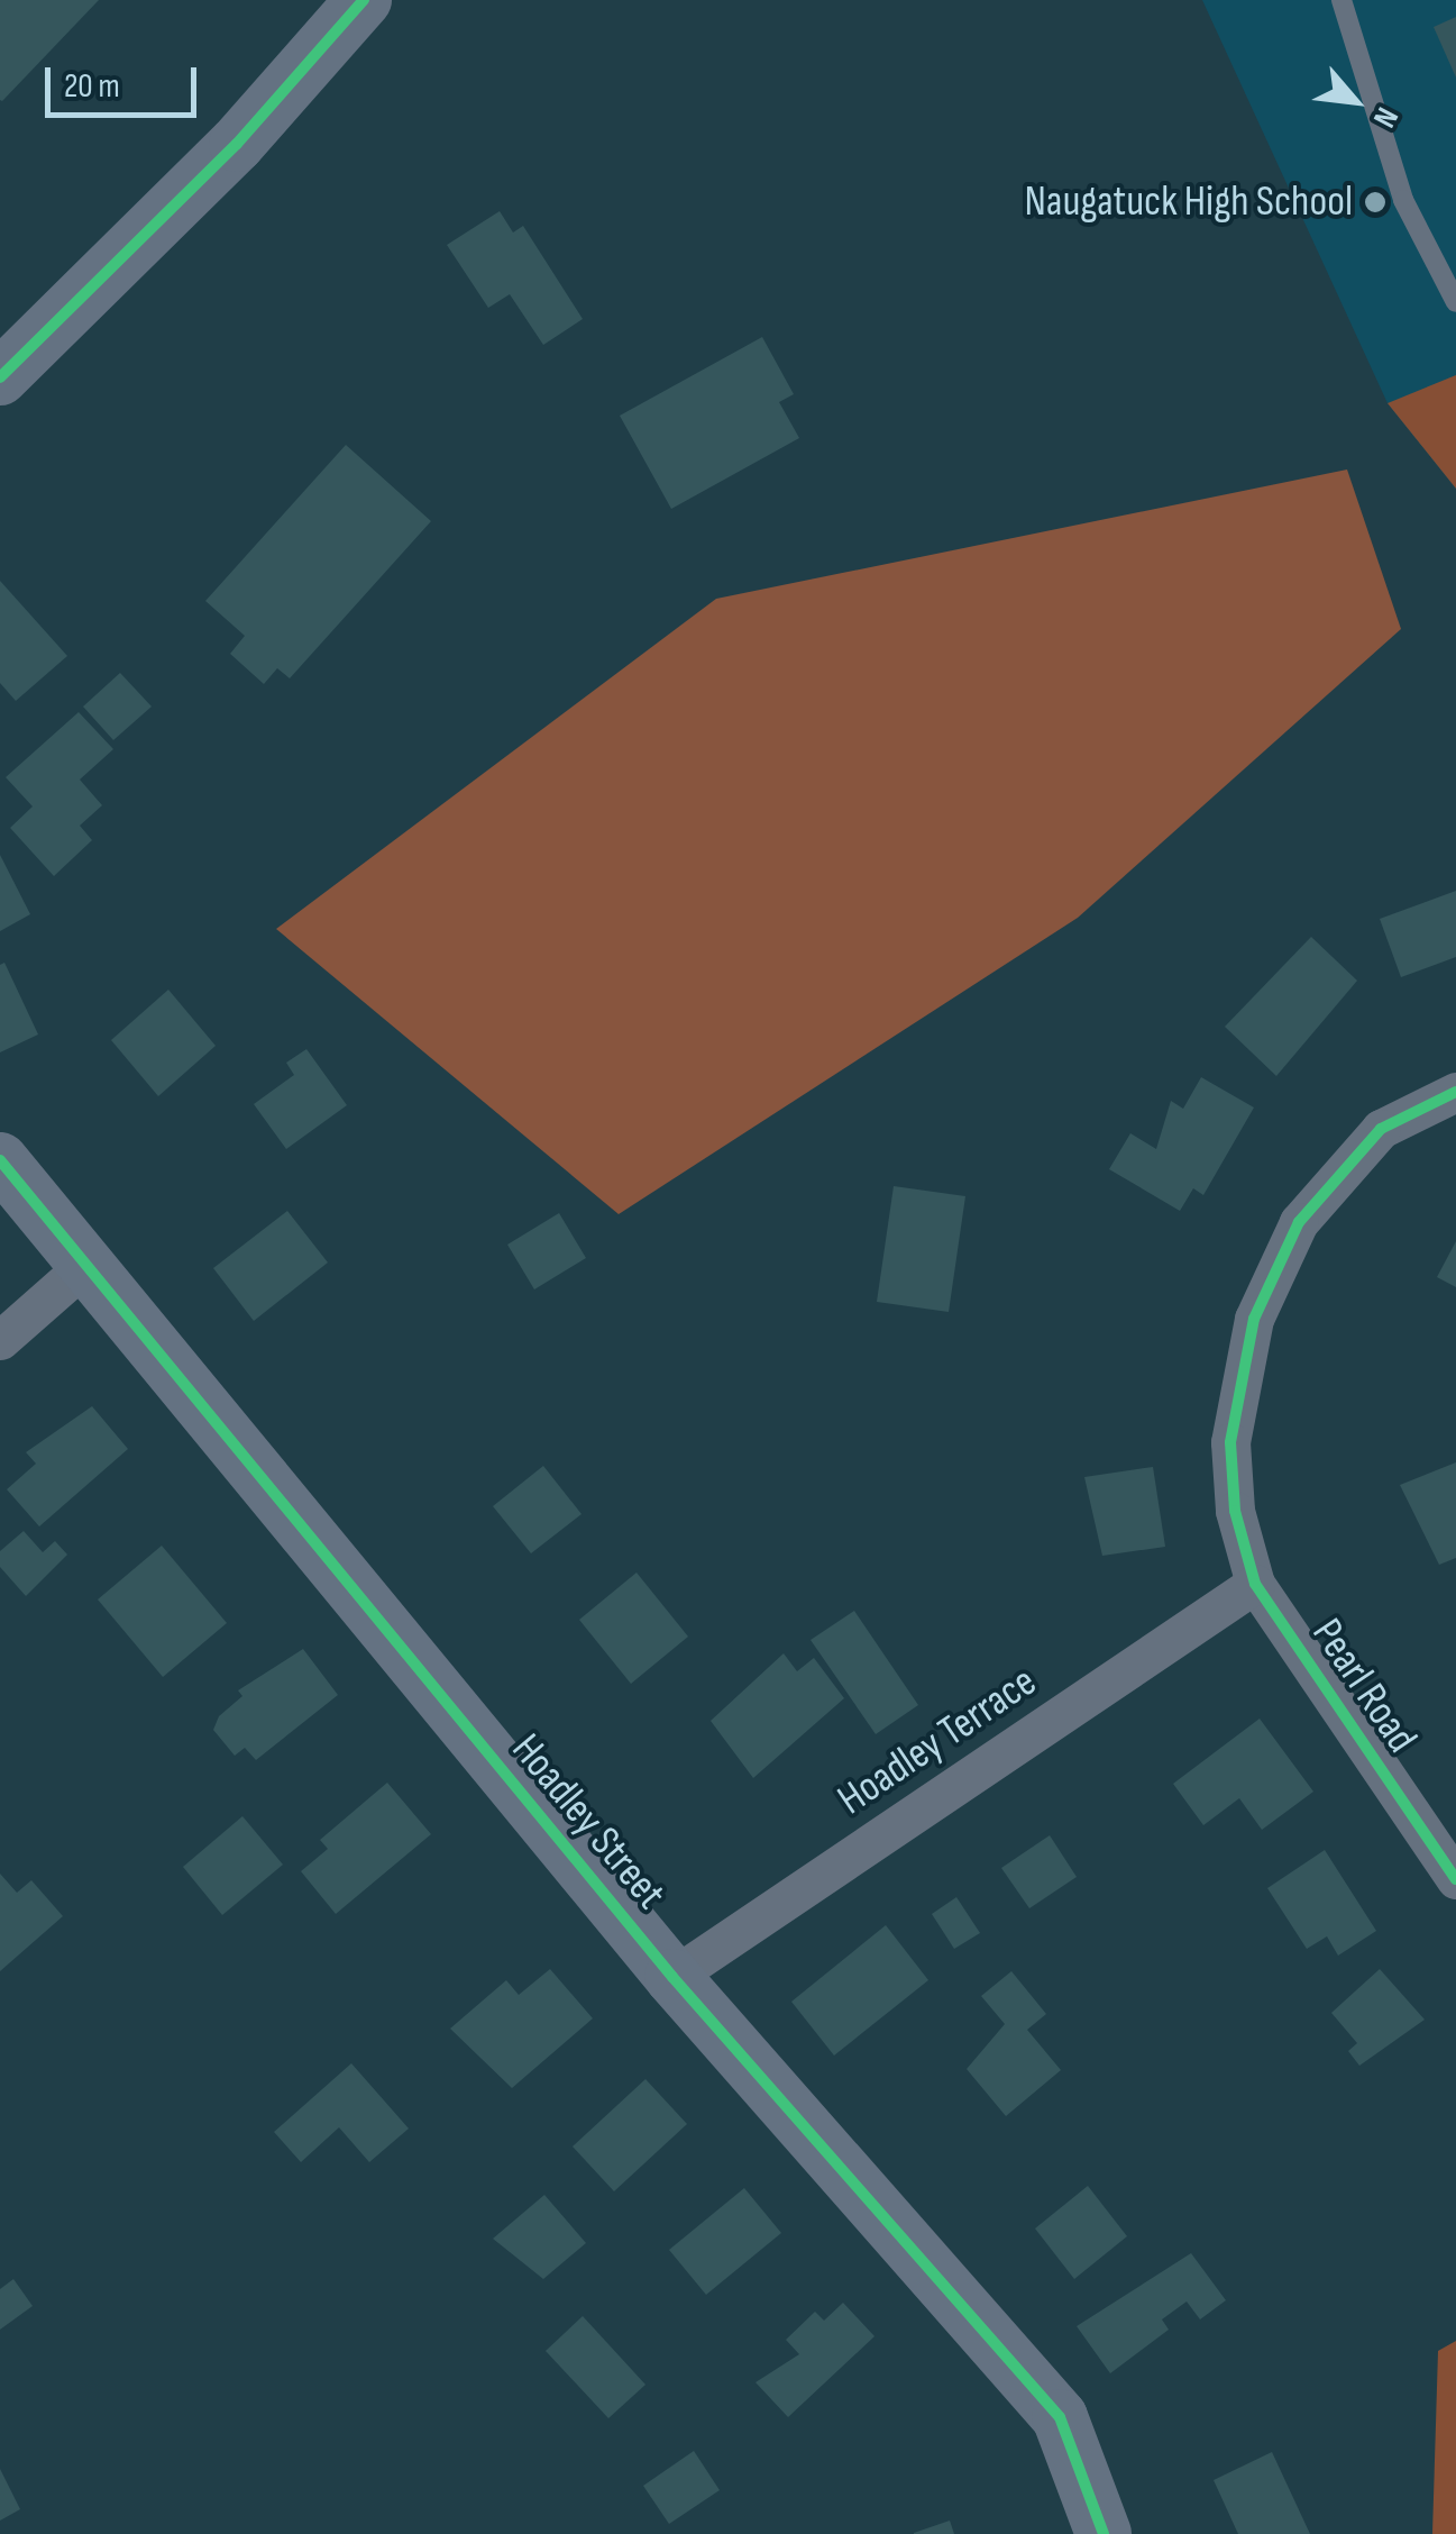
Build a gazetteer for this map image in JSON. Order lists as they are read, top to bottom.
{
  "streets": {
    "street": ["Pearl Road", "Hoadley Terrace", "Hoadley Street"]
  },
  "crossings": [
    ["Pearl Road", "Hoadley Terrace"],
    ["Hoadley Terrace", "Hoadley Street"]
  ],
  "places": ["Naugatuck High School"],
  "scale_bar": "20 m",
  "north": "bottom right"
}
